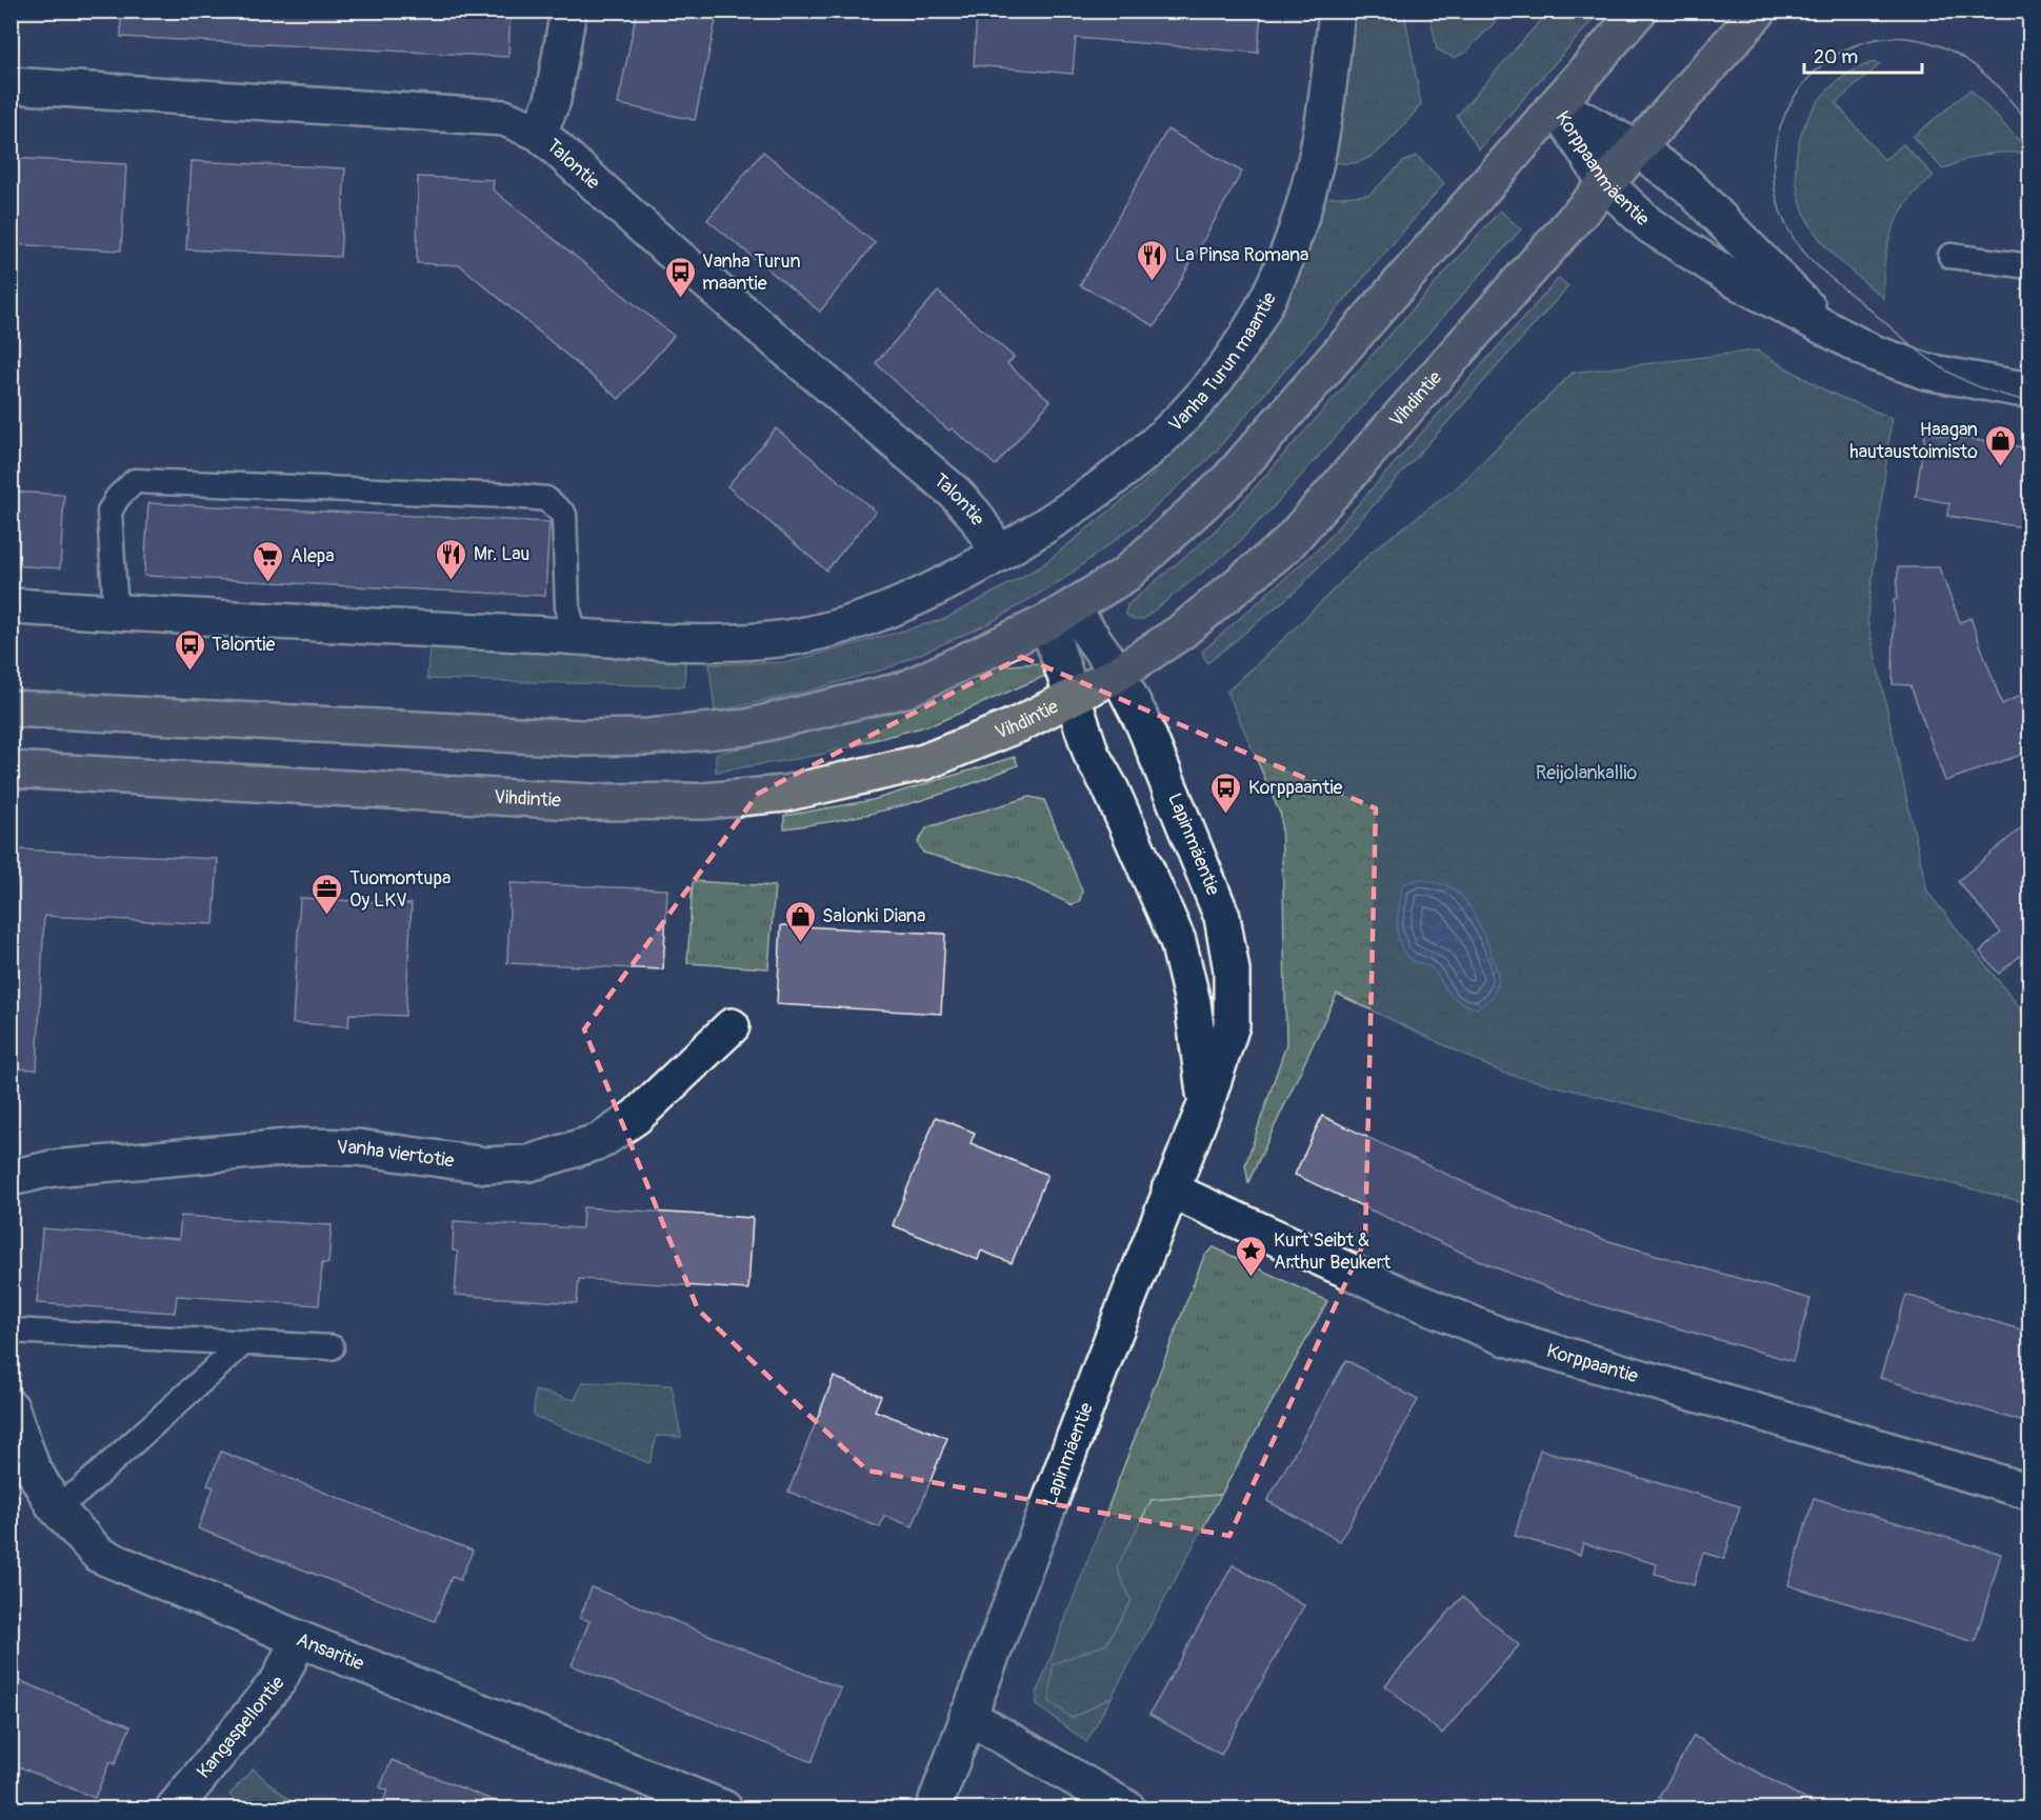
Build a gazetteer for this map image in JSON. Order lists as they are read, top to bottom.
{
  "streets": {
    "main road": ["Vihdintie"],
    "street": [
      "Talontie",
      "Korppaanmäentie",
      "Vanha Turun maantie",
      "Lapinmäentie",
      "Vanha viertotie",
      "Korppaantie",
      "Ansaritie",
      "Kangaspellontie"
    ]
  },
  "crossings": [
    ["Talontie", "Vanha Turun maantie"],
    ["Korppaanmäentie", "Vihdintie"],
    ["Vihdintie", "Lapinmäentie"],
    ["Lapinmäentie", "Korppaantie"],
    ["Ansaritie", "Kangaspellontie"]
  ],
  "parks": ["Reijolankallio"],
  "places": {
    "restaurant": ["La Pinsa Romana", "Mr. Lau"],
    "bus stop": ["Vanha Turun maantie", "Talontie", "Korppaantie"],
    "shop": ["Haagan hautaustoimisto", "Salonki Diana"],
    "supermarket": ["Alepa"],
    "office": ["Tuomontupa Oy LKV"],
    "place": ["Kurt Seibt & Arthur Beukert"]
  },
  "scale_bar": "20 m"
}
